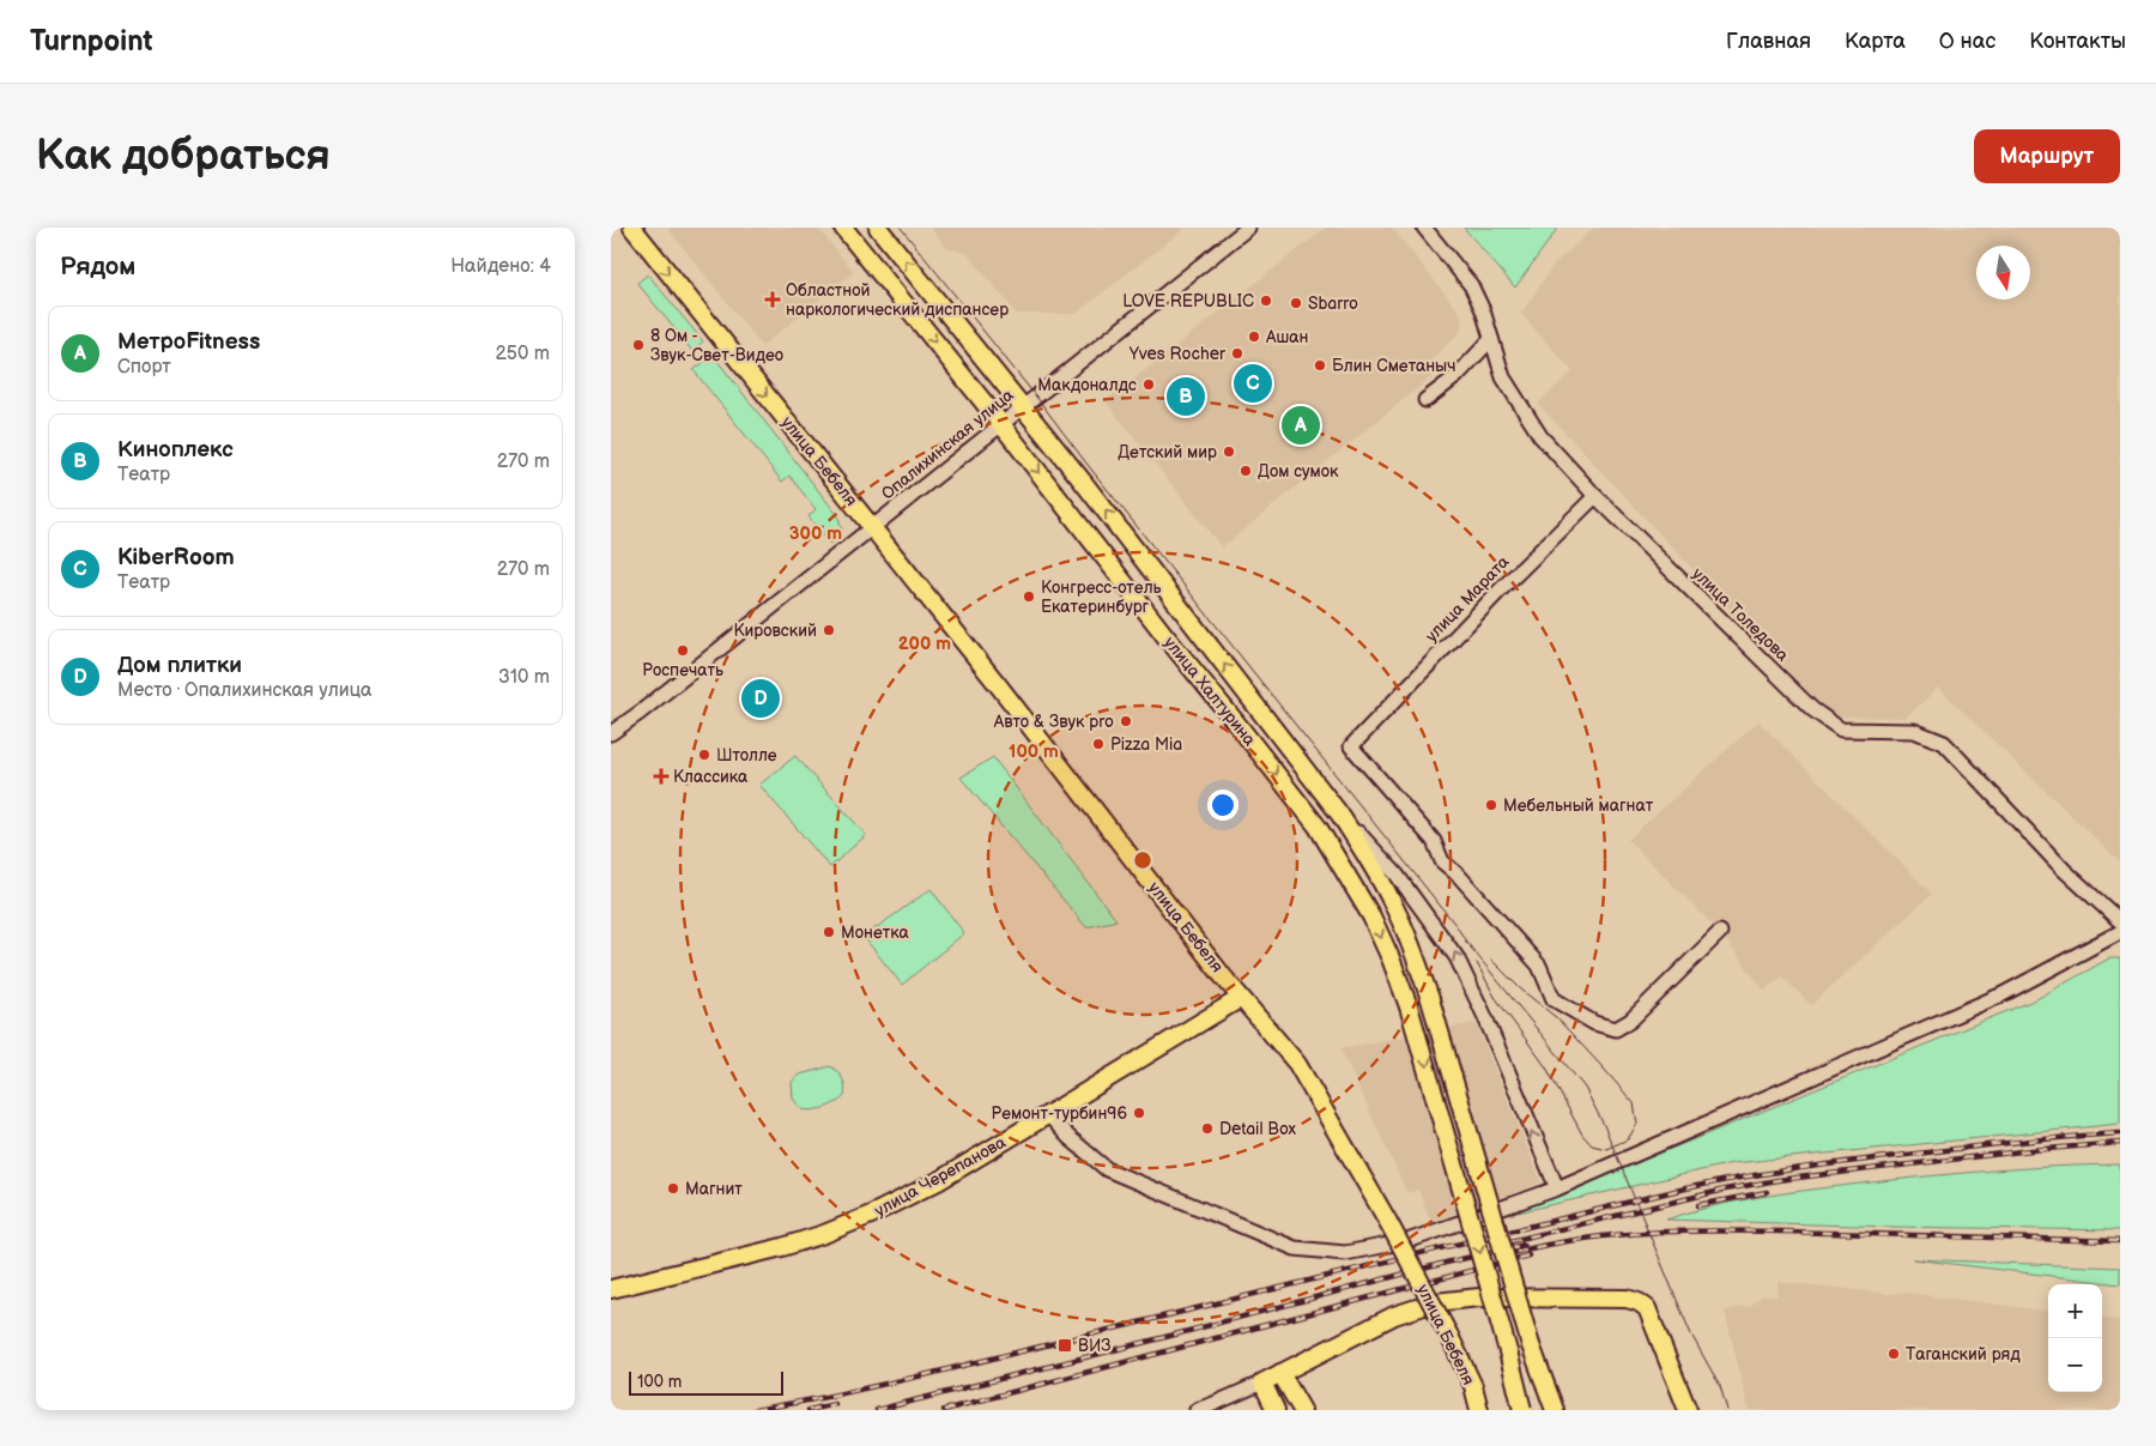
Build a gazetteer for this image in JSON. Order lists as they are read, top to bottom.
{
  "streets": {
    "main road": ["улица Бебеля", "улица Халтурина", "улица Черепанова"],
    "street": ["Опалихинская улица", "улица Марата", "улица Толедова"]
  },
  "crossings": [
    ["Опалихинская улица", "улица Бебеля"],
    ["Опалихинская улица", "улица Халтурина"],
    ["улица Бебеля", "улица Черепанова"],
    ["улица Марата", "улица Толедова"]
  ],
  "places": {
    "health": ["Областной наркологический диспансер", "Классика"],
    "other": [
      "LOVE REPUBLIC",
      "Sbarro",
      "Ашан",
      "8 Ом - Звук-Свет-Видео",
      "Yves Rocher",
      "Блин Сметаныч",
      "Макдоналдс",
      "Детский мир",
      "Дом сумок",
      "Конгресс-отель Екатеринбург",
      "Кировский",
      "Роспечать",
      "Авто & Звук pro",
      "Pizza Mia",
      "Штолле",
      "Мебельный магнат",
      "Монетка",
      "Ремонт-турбин96",
      "Detail Box",
      "Магнит",
      "Таганский ряд"
    ],
    "transit": ["ВИЗ"]
  },
  "scale_bar": "100 m",
  "north": "bottom",
  "page": {
    "header": "Turnpoint",
    "nav": [
      "Главная",
      "Карта",
      "О нас",
      "Контакты"
    ],
    "buttons": "Маршрут",
    "title": "Как добраться",
    "heading": ["Рядом", "Найдено: 4"],
    "list": [
      {
        "mark": "A",
        "name": "МетроFitness",
        "note": "Спорт",
        "value": "250 m"
      },
      {
        "mark": "B",
        "name": "Киноплекс",
        "note": "Театр",
        "value": "270 m"
      },
      {
        "mark": "C",
        "name": "KiberRoom",
        "note": "Театр",
        "value": "270 m"
      },
      {
        "mark": "D",
        "name": "Дом плитки",
        "note": "Место · Опалихинская улица",
        "value": "310 m"
      }
    ],
    "pins": [
      "C",
      "B",
      "A",
      "D"
    ],
    "map_buttons": ["+", "−"],
    "scale": "100 m"
  },
  "rings": ["300 m", "200 m", "100 m"]
}
